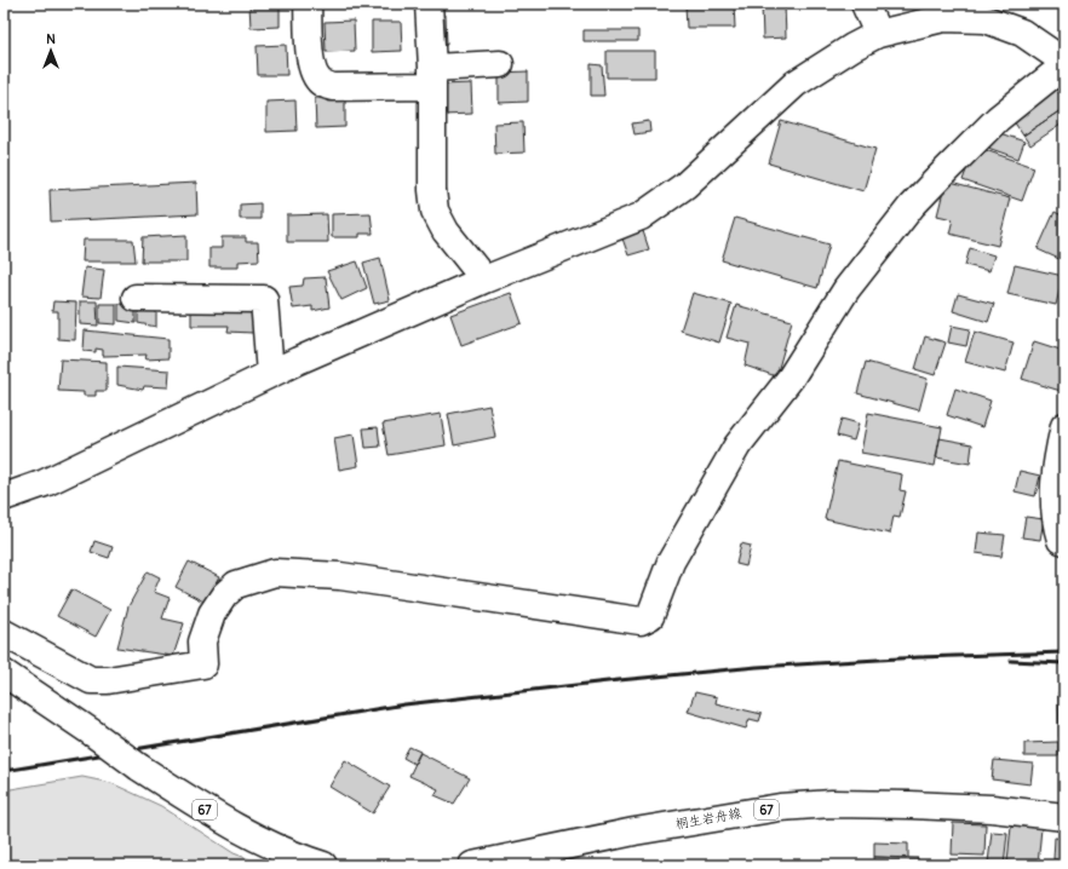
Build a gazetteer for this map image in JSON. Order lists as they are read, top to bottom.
{
  "streets": {
    "street": ["67", "桐生岩舟線"]
  },
  "north": "top"
}
